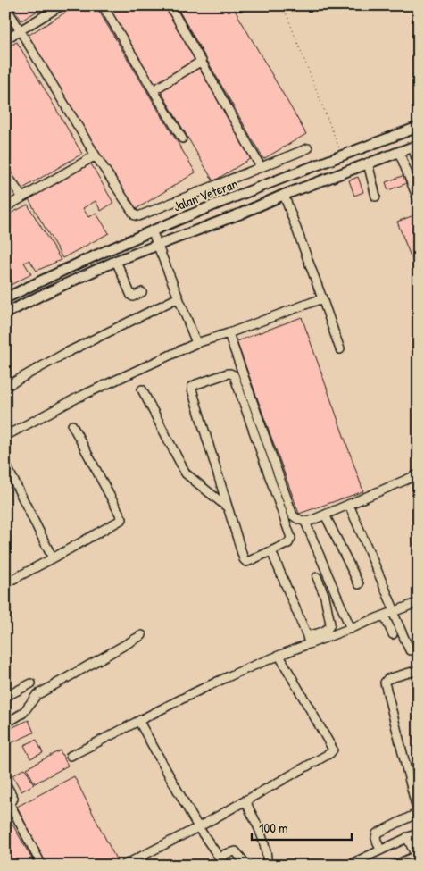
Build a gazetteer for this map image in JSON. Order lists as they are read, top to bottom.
{
  "streets": {
    "main road": ["Jalan Veteran"]
  },
  "scale_bar": "100 m"
}
